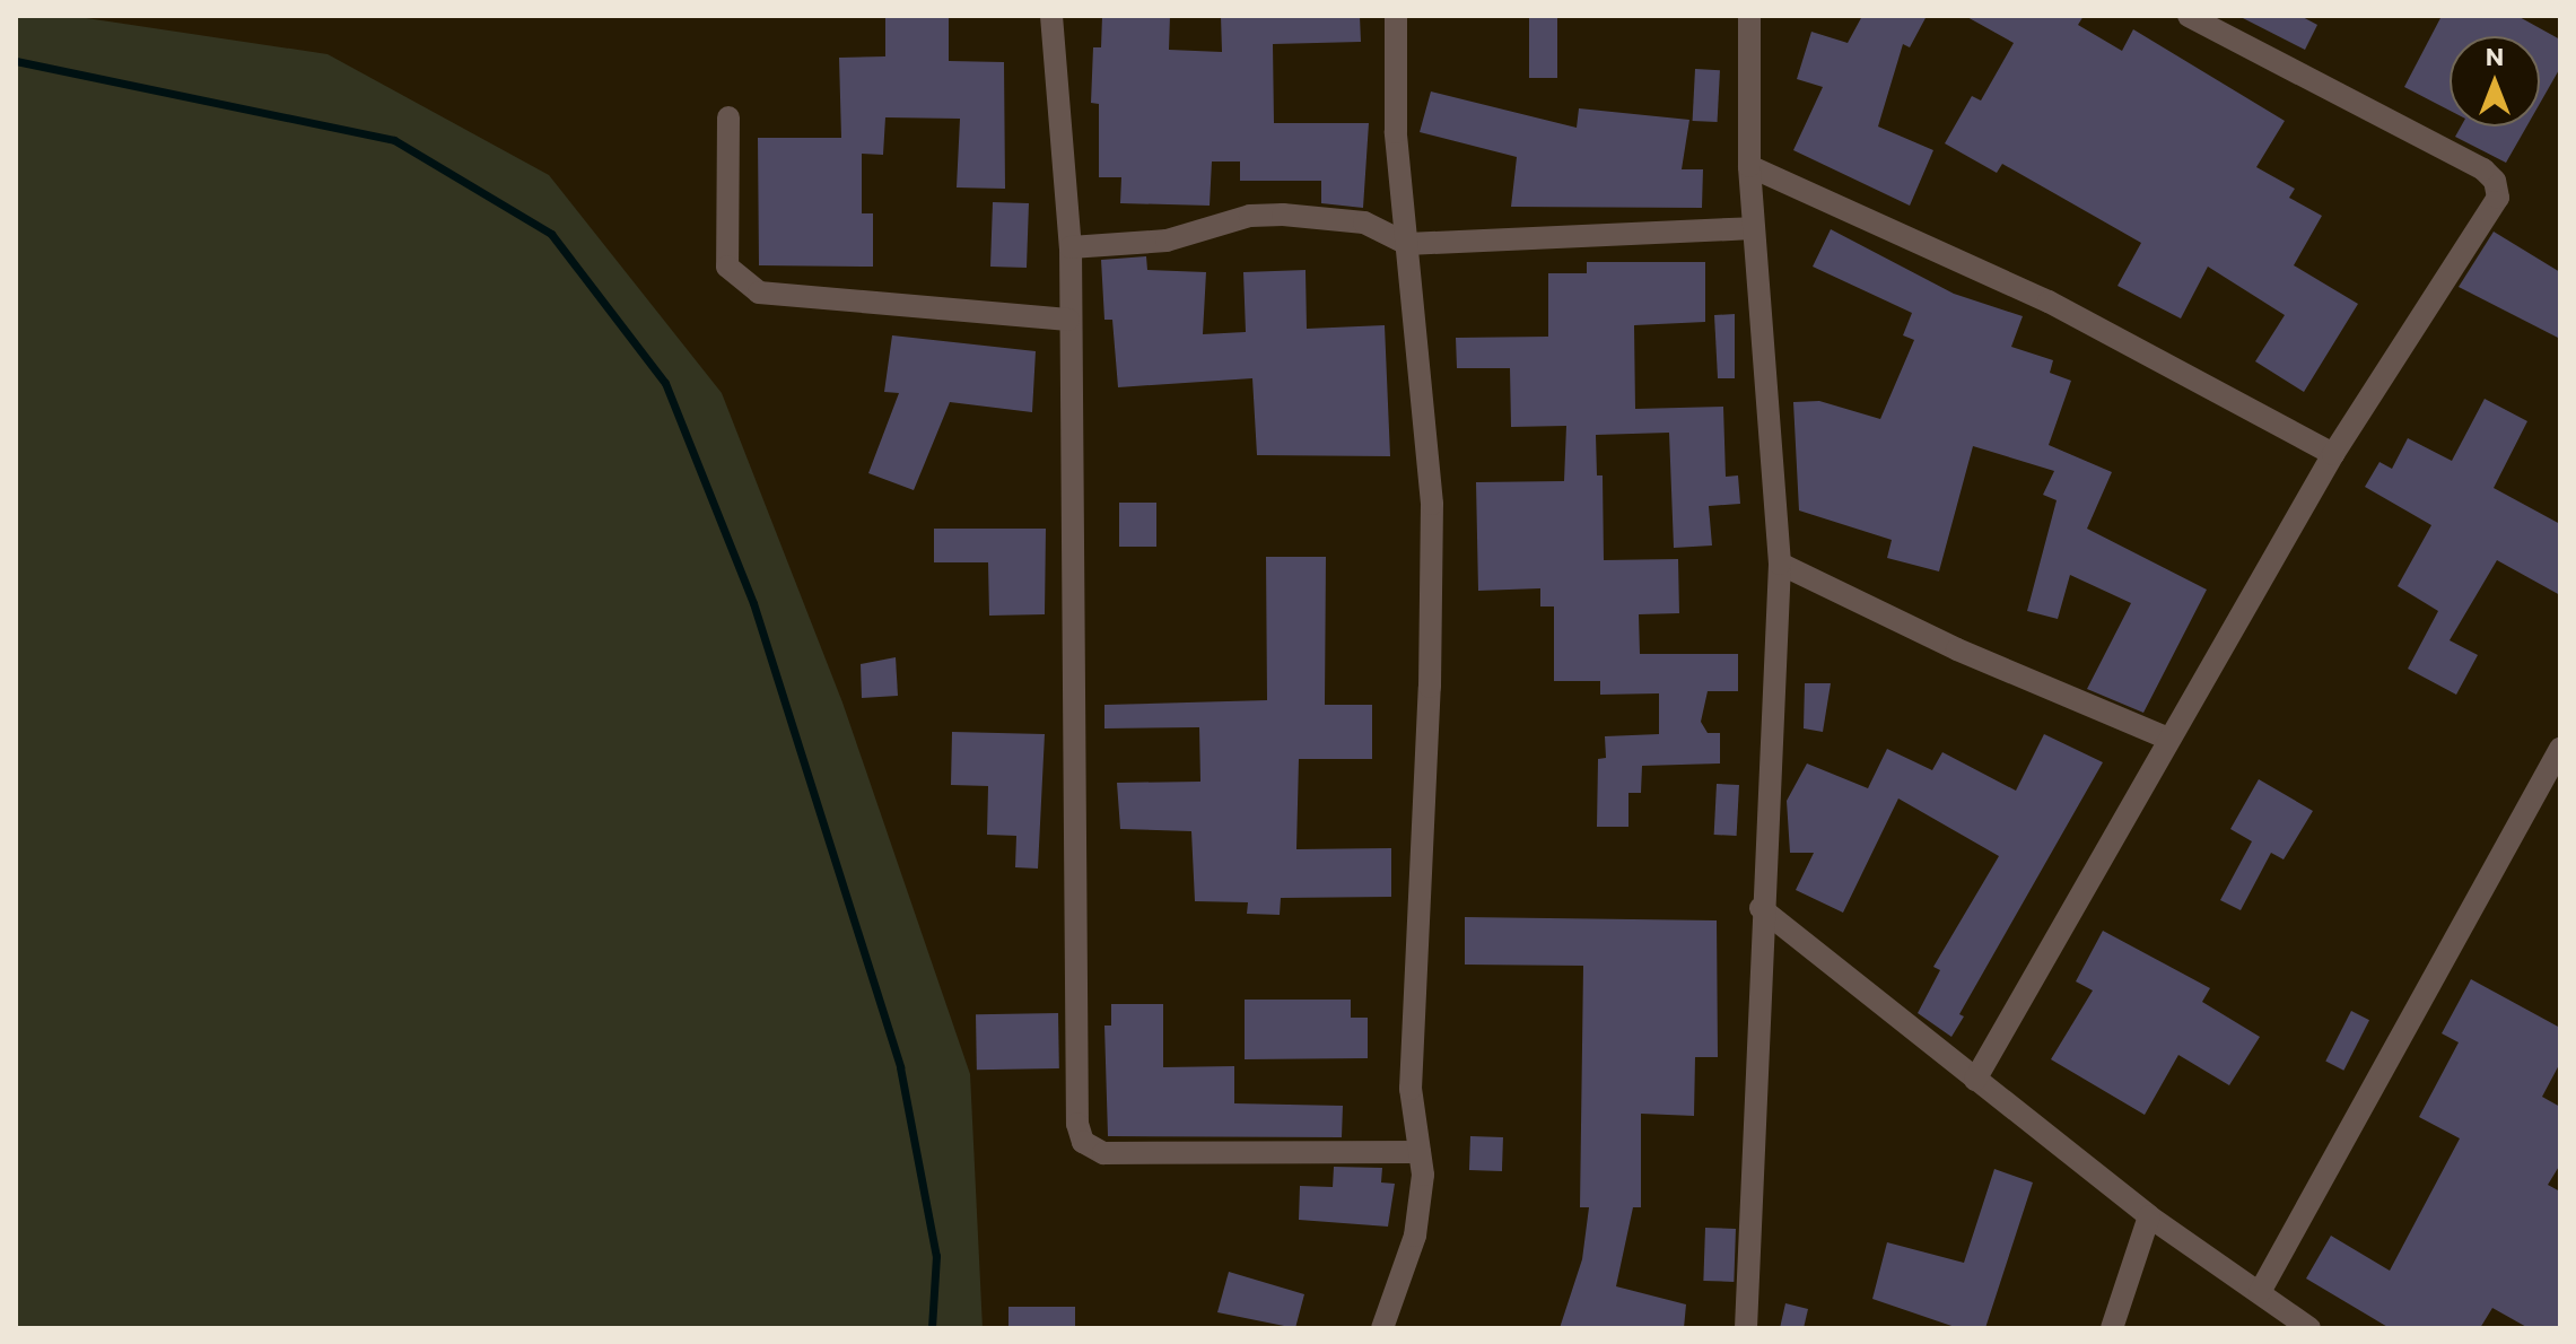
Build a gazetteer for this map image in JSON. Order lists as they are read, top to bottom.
{
  "north": "top"
}
